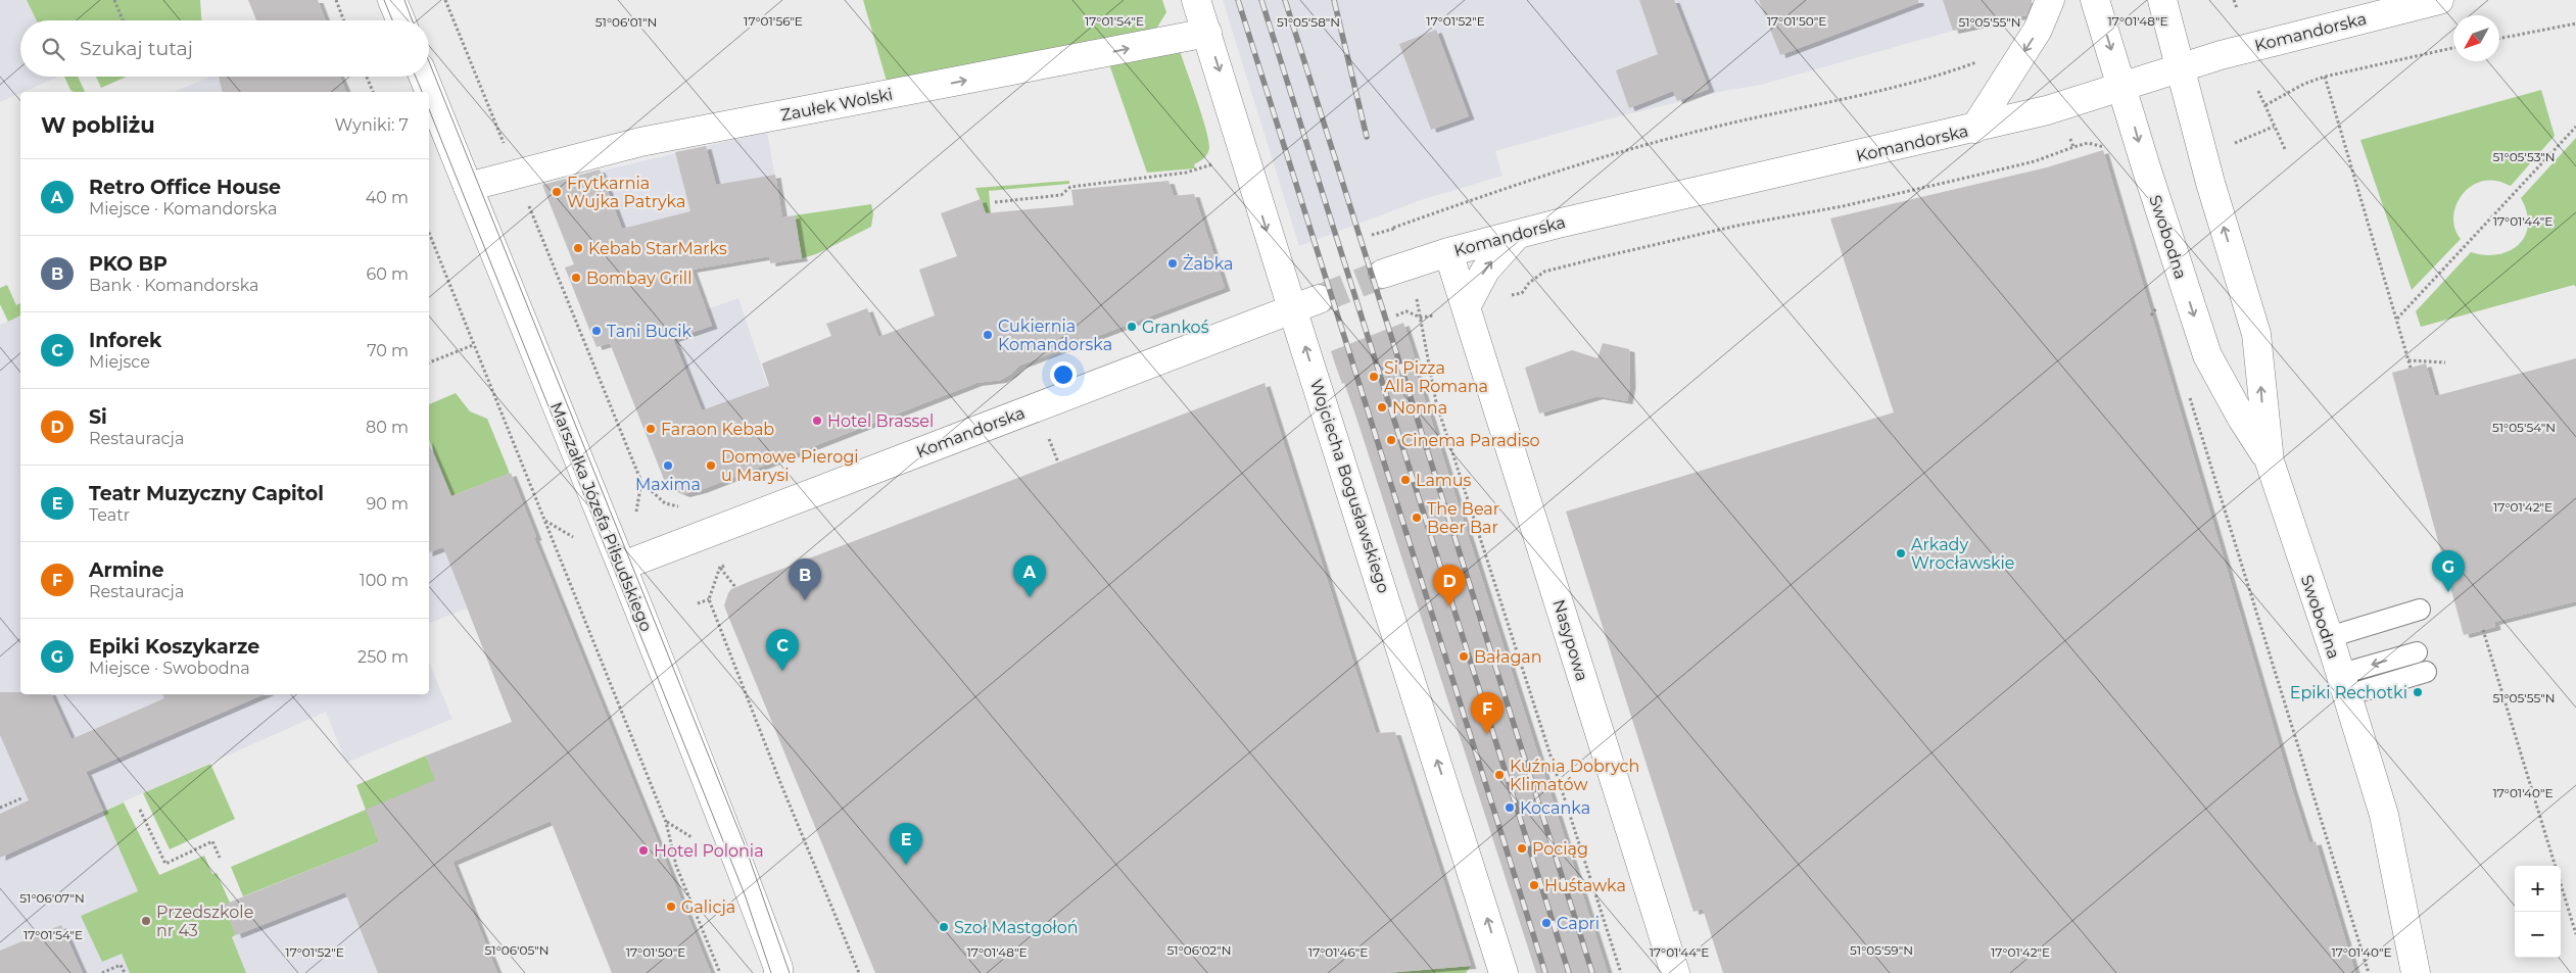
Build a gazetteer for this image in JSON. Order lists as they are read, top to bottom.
{
  "streets": {
    "street": [
      "Komandorska",
      "Zaułek Wolski",
      "Swobodna",
      "Wojciecha Bogusławskiego",
      "Marszałka Józefa Piłsudskiego",
      "Nasypowa"
    ]
  },
  "crossings": [
    ["Komandorska", "Swobodna"],
    ["Komandorska", "Wojciecha Bogusławskiego"],
    ["Komandorska", "Marszałka Józefa Piłsudskiego"],
    ["Komandorska", "Nasypowa"],
    ["Zaułek Wolski", "Wojciecha Bogusławskiego"],
    ["Zaułek Wolski", "Marszałka Józefa Piłsudskiego"]
  ],
  "one_way": ["Zaułek Wolski"],
  "places": [
    "Frytkarnia Wujka Patryka",
    "Kebab StarMarks",
    "Żabka",
    "Bombay Grill",
    "Grankoś",
    "Tani Bucik",
    "Cukiernia Komandorska",
    "Si Pizza Alla Romana",
    "Nonna",
    "Hotel Brassel",
    "Faraon Kebab",
    "Cinema Paradiso",
    "Maxima",
    "Domowe Pierogi u Marysi",
    "Lamus",
    "The Bear Beer Bar",
    "Arkady Wrocławskie",
    "Bałagan",
    "Epiki Rechotki",
    "Kuźnia Dobrych Klimatów",
    "Kocanka",
    "Pociąg",
    "Hotel Polonia",
    "Huśtawka",
    "Galicja",
    "Przedszkole nr 43",
    "Capri",
    "Szoł Mastgołoń"
  ],
  "north": "bottom left",
  "page": {
    "search": "Szukaj tutaj",
    "heading": ["W pobliżu", "Wyniki: 7"],
    "list": [
      {
        "mark": "A",
        "name": "Retro Office House",
        "note": "Miejsce · Komandorska",
        "value": "40 m"
      },
      {
        "mark": "B",
        "name": "PKO BP",
        "note": "Bank · Komandorska",
        "value": "60 m"
      },
      {
        "mark": "C",
        "name": "Inforek",
        "note": "Miejsce",
        "value": "70 m"
      },
      {
        "mark": "D",
        "name": "Si",
        "note": "Restauracja",
        "value": "80 m"
      },
      {
        "mark": "E",
        "name": "Teatr Muzyczny Capitol",
        "note": "Teatr",
        "value": "90 m"
      },
      {
        "mark": "F",
        "name": "Armine",
        "note": "Restauracja",
        "value": "100 m"
      },
      {
        "mark": "G",
        "name": "Epiki Koszykarze",
        "note": "Miejsce · Swobodna",
        "value": "250 m"
      }
    ],
    "pins": [
      "G",
      "A",
      "B",
      "D",
      "C",
      "F",
      "E"
    ],
    "map_buttons": ["+", "−"]
  },
  "coordinates": [
    "17°01'54\"E",
    "17°01'56\"E",
    "17°01'52\"E",
    "17°01'50\"E",
    "17°01'48\"E",
    "51°06'01\"N",
    "51°05'58\"N",
    "51°05'55\"N",
    "51°05'53\"N",
    "17°01'44\"E",
    "51°05'54\"N",
    "17°01'42\"E",
    "17°01'40\"E",
    "51°06'07\"N",
    "51°06'05\"N",
    "51°06'02\"N",
    "51°05'59\"N",
    "17°01'46\"E"
  ]
}
